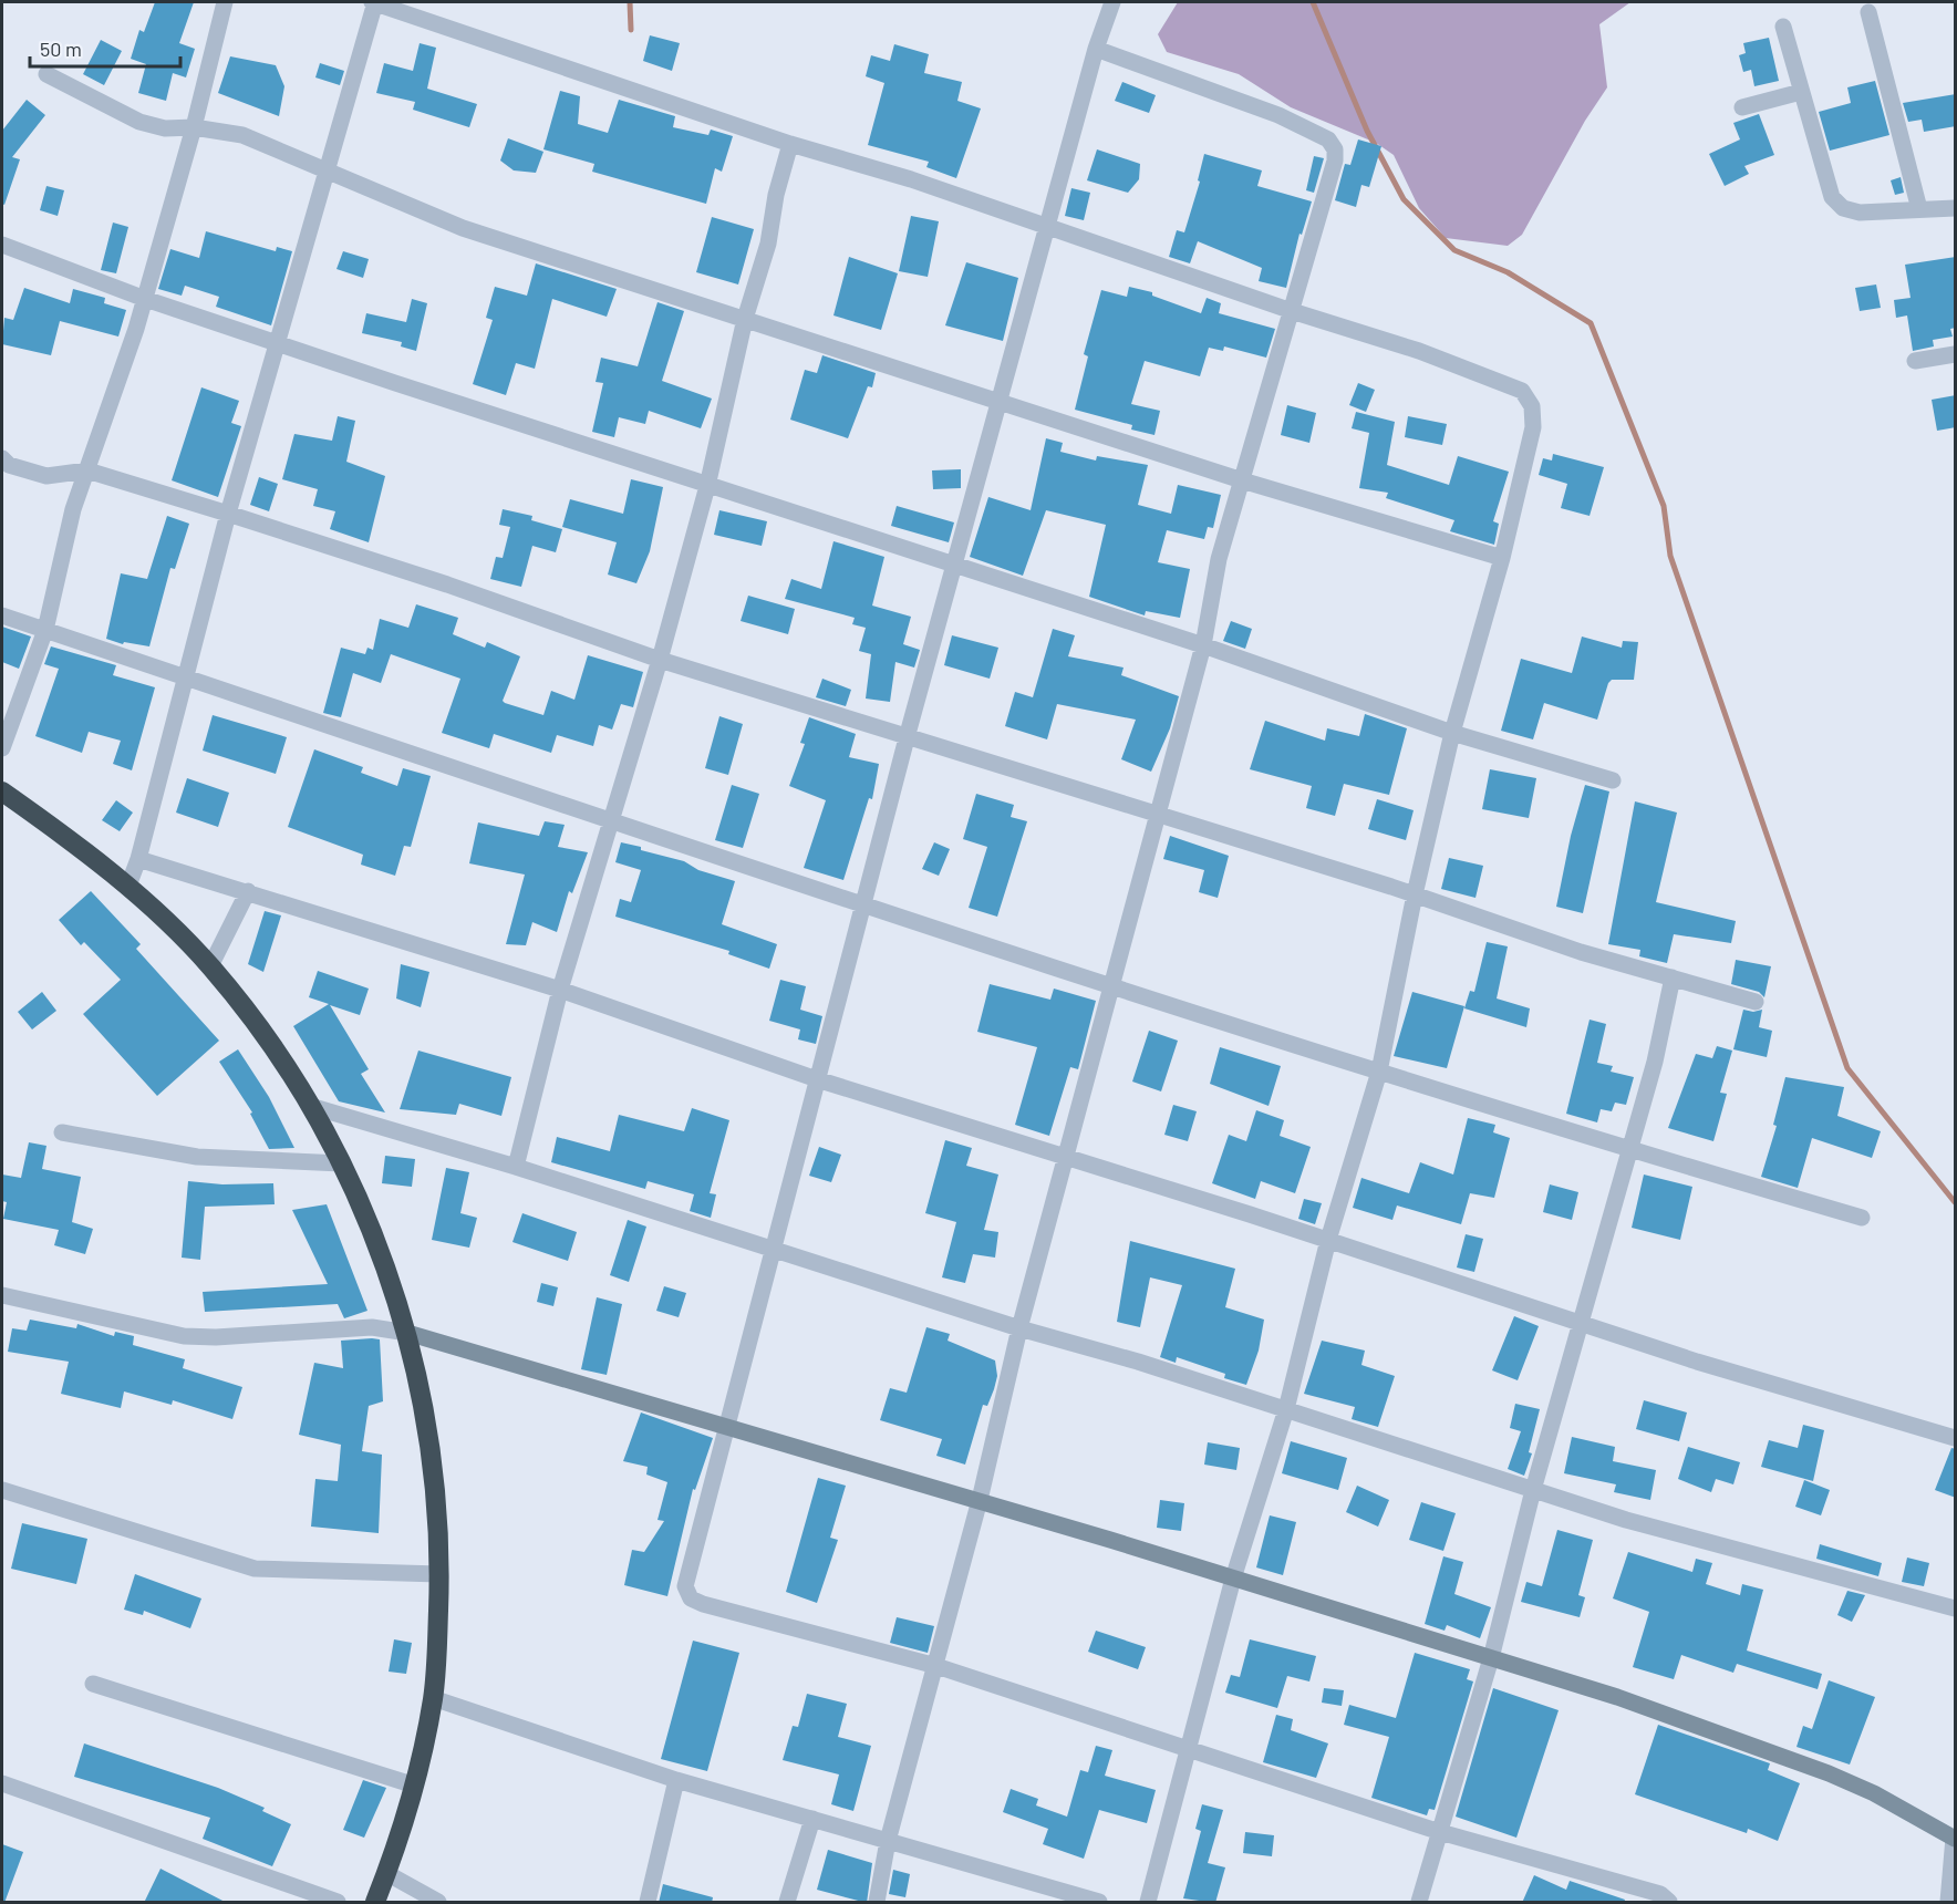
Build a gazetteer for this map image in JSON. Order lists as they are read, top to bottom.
{
  "scale_bar": "50 m"
}
